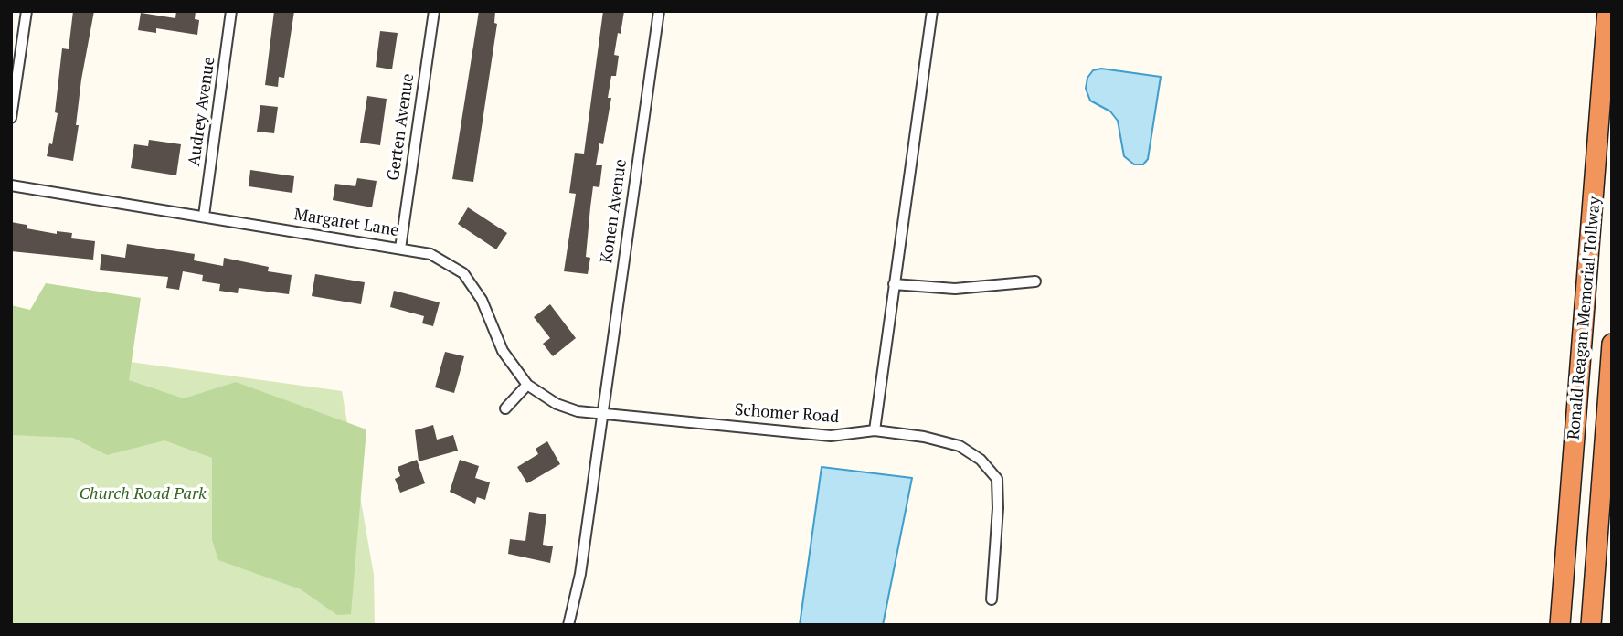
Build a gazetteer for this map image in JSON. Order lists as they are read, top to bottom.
{
  "streets": {
    "highway": ["Ronald Reagan Memorial Tollway"],
    "street": [
      "Audrey Avenue",
      "Gerten Avenue",
      "Konen Avenue",
      "Margaret Lane",
      "Schomer Road"
    ]
  },
  "crossings": [
    ["Audrey Avenue", "Margaret Lane"],
    ["Gerten Avenue", "Margaret Lane"],
    ["Konen Avenue", "Margaret Lane"],
    ["Konen Avenue", "Schomer Road"],
    ["Margaret Lane", "Schomer Road"]
  ],
  "parks": ["Church Road Park"]
}
